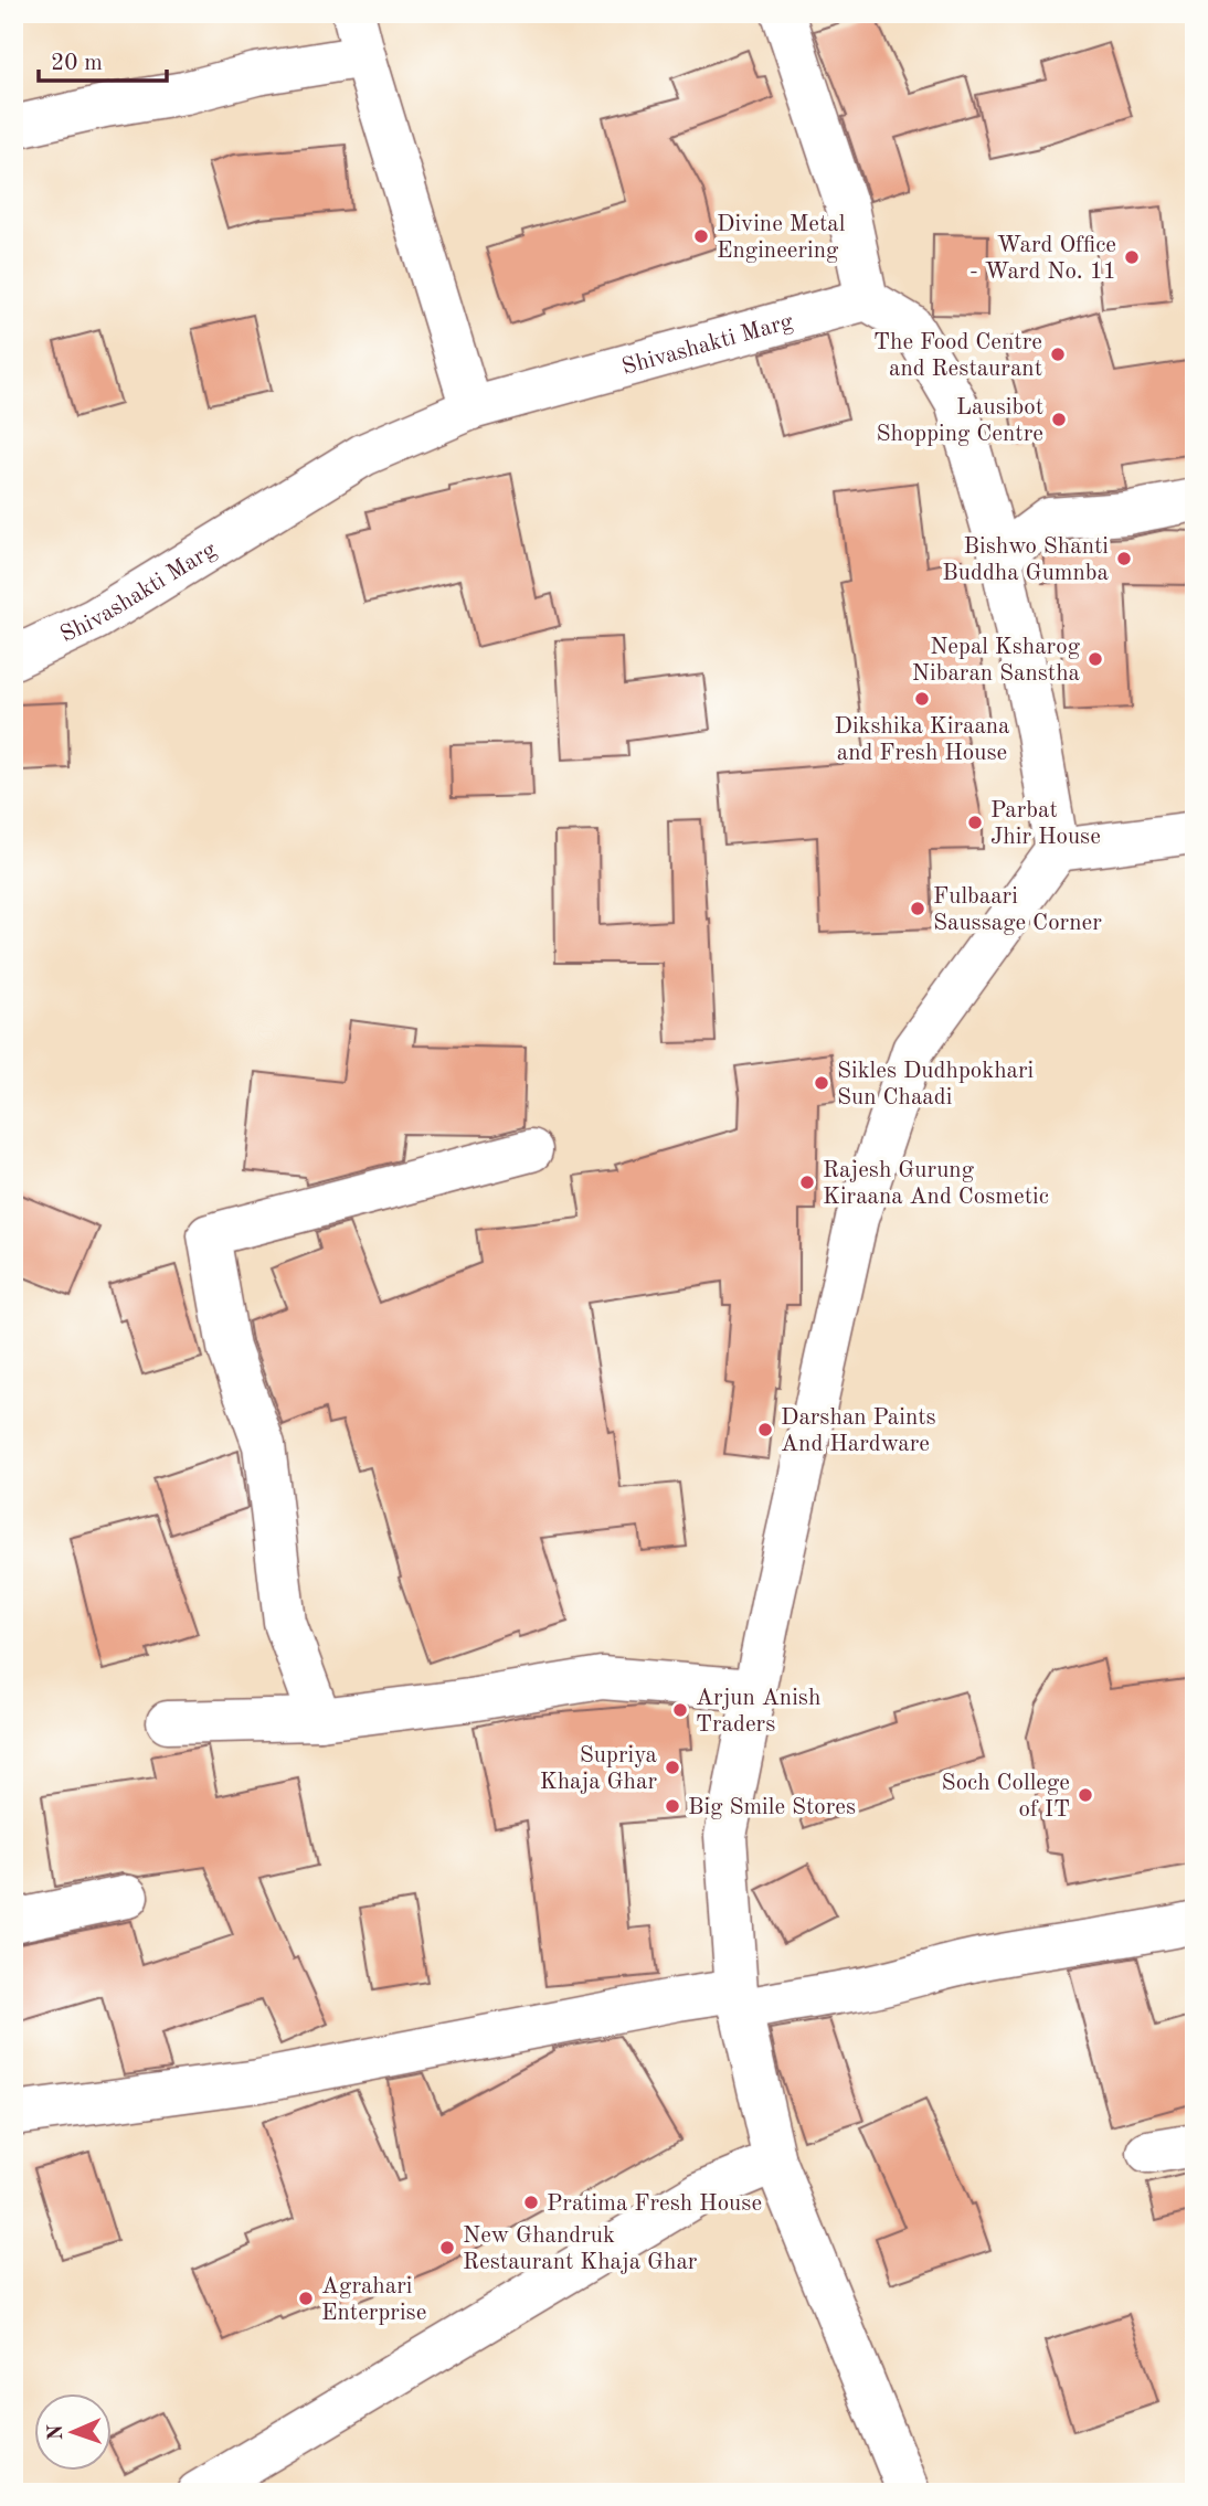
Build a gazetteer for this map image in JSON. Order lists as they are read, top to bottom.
{
  "streets": {
    "street": ["Shivashakti Marg"]
  },
  "places": [
    "Divine Metal Engineering",
    "Ward Office - Ward No. 11",
    "The Food Centre and Restaurant",
    "Lausibot Shopping Centre",
    "Bishwo Shanti Buddha Gumnba",
    "Nepal Ksharog Nibaran Sanstha",
    "Dikshika Kiraana and Fresh House",
    "Parbat Jhir House",
    "Fulbaari Saussage Corner",
    "Sikles Dudhpokhari Sun Chaadi",
    "Rajesh Gurung Kiraana And Cosmetic",
    "Darshan Paints And Hardware",
    "Arjun Anish Traders",
    "Supriya Khaja Ghar",
    "Soch College of IT",
    "Big Smile Stores",
    "Pratima Fresh House",
    "New Ghandruk Restaurant Khaja Ghar",
    "Agrahari Enterprise"
  ],
  "scale_bar": "20 m",
  "north": "left"
}
